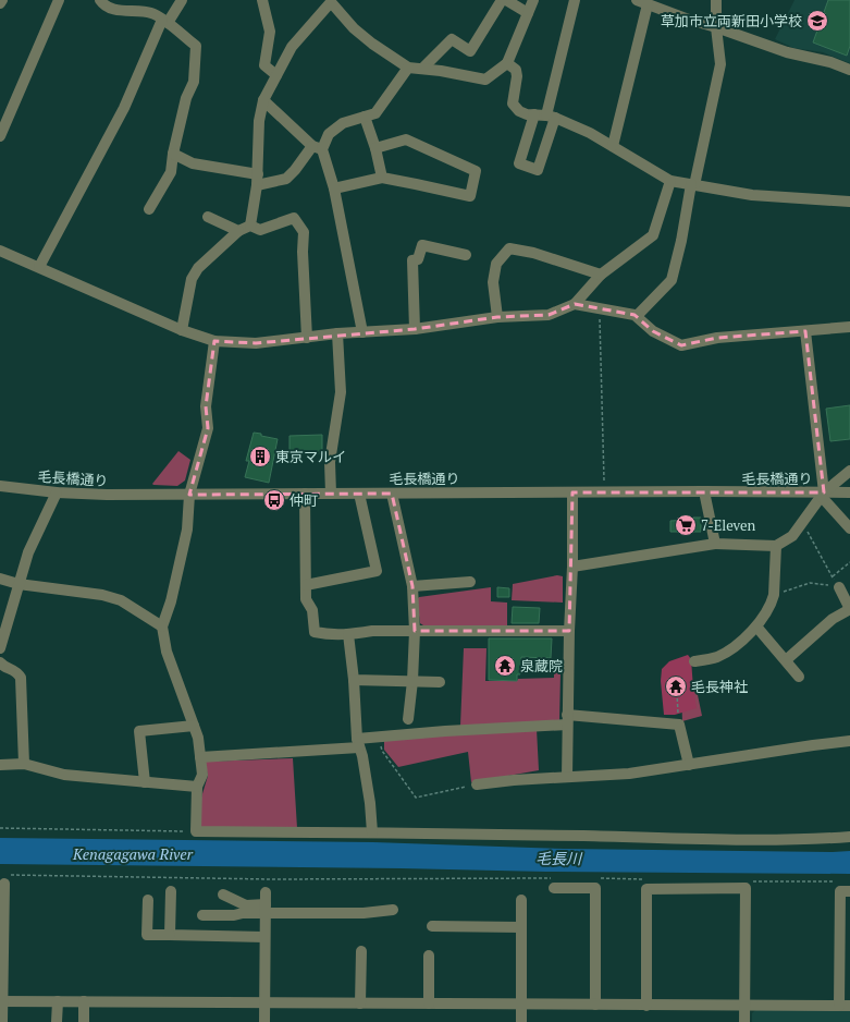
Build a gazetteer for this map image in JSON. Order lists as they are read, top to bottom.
{
  "streets": {
    "street": ["毛長橋通り"]
  },
  "water": ["Kenagagawa River", "毛長川"],
  "places": {
    "school or university": ["草加市立両新田小学校"],
    "building": ["東京マルイ"],
    "bus stop": ["仲町"],
    "supermarket": ["7-Eleven"],
    "temple": ["泉蔵院", "毛長神社"]
  }
}
